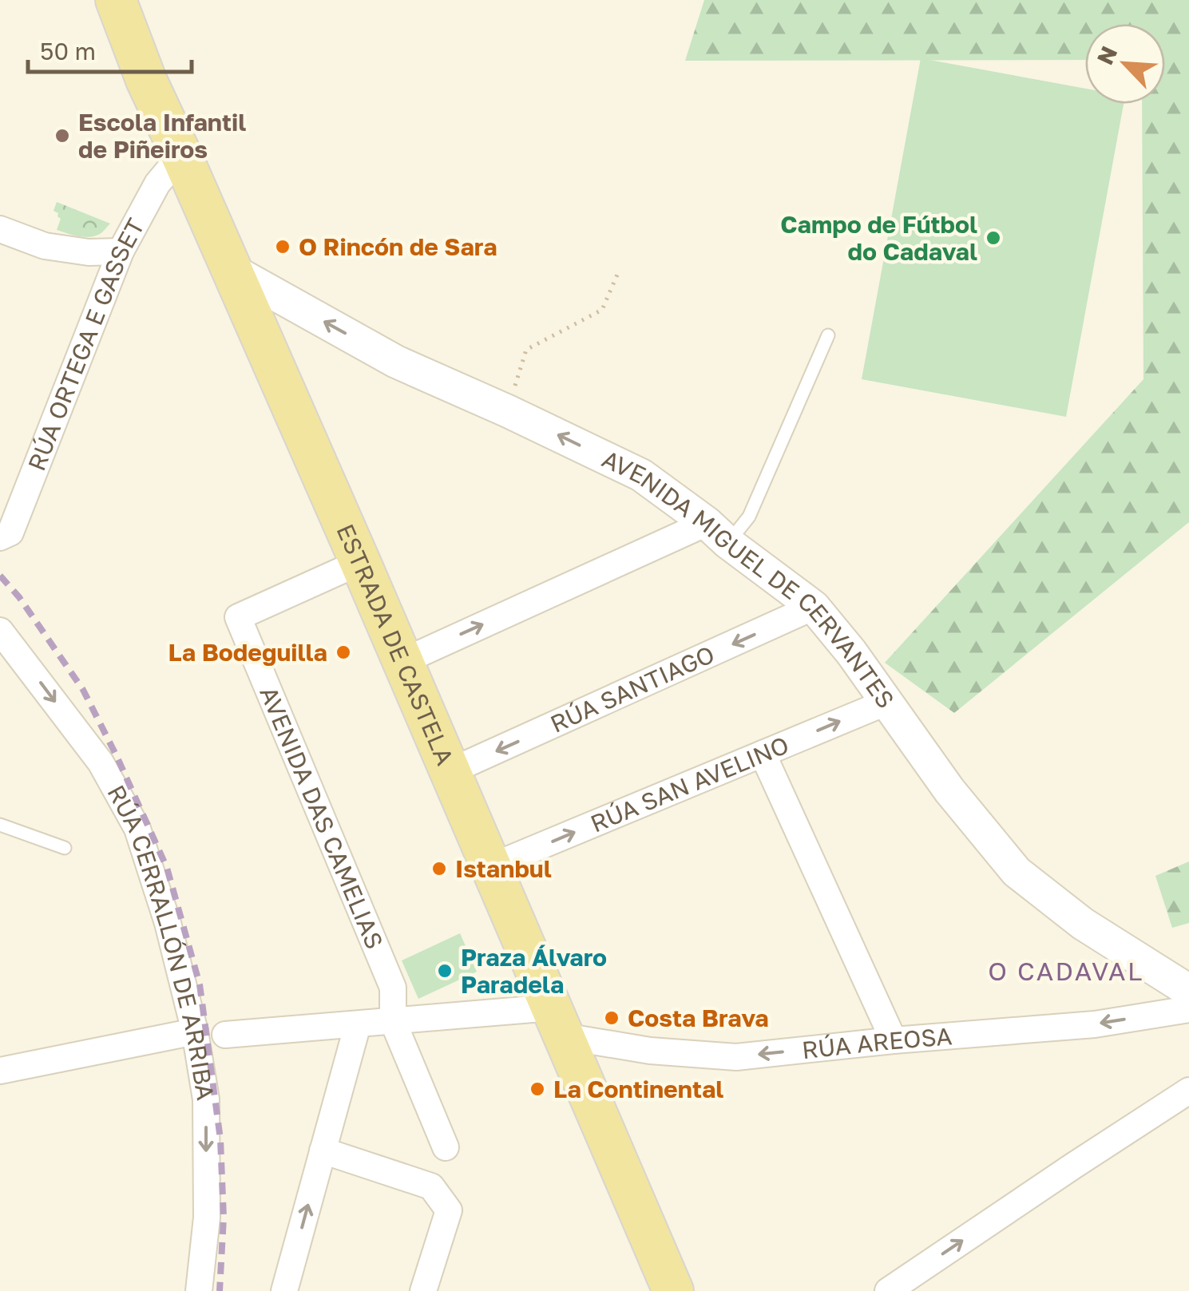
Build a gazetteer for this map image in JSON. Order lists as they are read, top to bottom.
{
  "streets": {
    "main road": ["ESTRADA DE CASTELA"],
    "street": [
      "RÚA ORTEGA E GASSET",
      "AVENIDA MIGUEL DE CERVANTES",
      "RÚA SANTIAGO",
      "RÚA SAN AVELINO",
      "AVENIDA DAS CAMELIAS",
      "RÚA CERRALLÓN DE ARRIBA",
      "RÚA AREOSA"
    ]
  },
  "crossings": [
    ["RÚA ORTEGA E GASSET", "ESTRADA DE CASTELA"],
    ["AVENIDA MIGUEL DE CERVANTES", "ESTRADA DE CASTELA"],
    ["AVENIDA MIGUEL DE CERVANTES", "RÚA SANTIAGO"],
    ["AVENIDA MIGUEL DE CERVANTES", "RÚA SAN AVELINO"],
    ["ESTRADA DE CASTELA", "RÚA SANTIAGO"],
    ["ESTRADA DE CASTELA", "RÚA SAN AVELINO"],
    ["ESTRADA DE CASTELA", "AVENIDA DAS CAMELIAS"],
    ["ESTRADA DE CASTELA", "RÚA AREOSA"],
    ["AVENIDA DAS CAMELIAS", "RÚA AREOSA"]
  ],
  "one_way": ["AVENIDA MIGUEL DE CERVANTES", "RÚA CERRALLÓN DE ARRIBA", "RÚA AREOSA"],
  "districts": ["O CADAVAL"],
  "places": [
    "Escola Infantil de Piñeiros",
    "Campo de Fútbol do Cadaval",
    "O Rincón de Sara",
    "La Bodeguilla",
    "Istanbul",
    "Praza Álvaro Paradela",
    "Costa Brava",
    "La Continental"
  ],
  "scale_bar": "50 m",
  "north": "top left"
}
